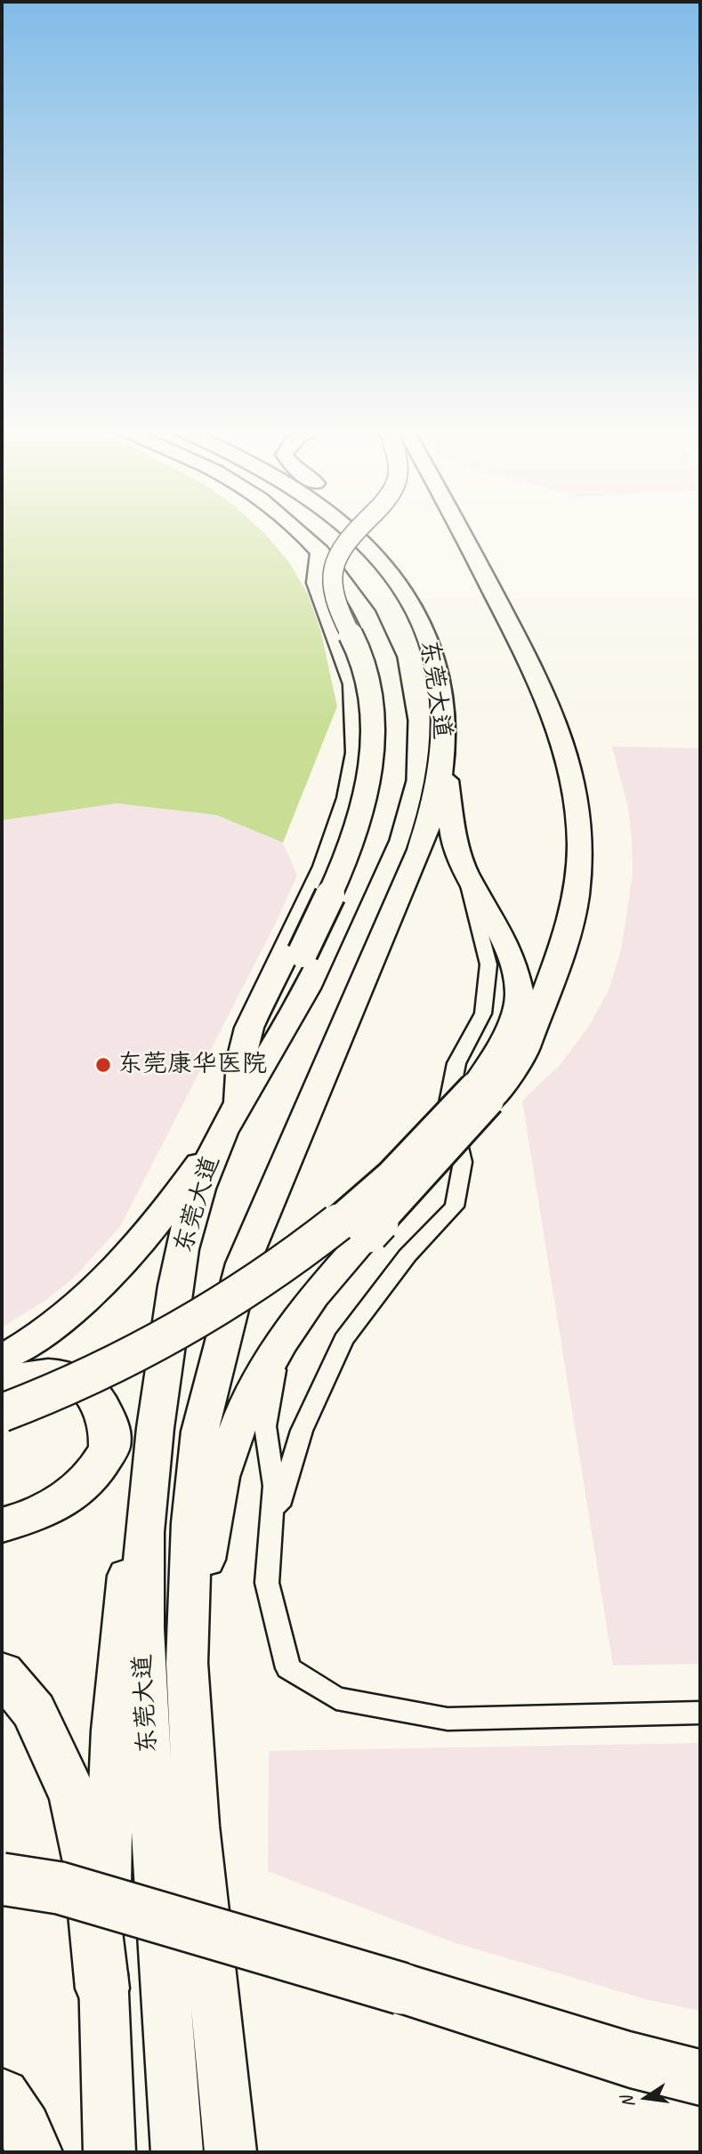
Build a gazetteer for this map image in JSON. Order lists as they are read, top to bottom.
{
  "streets": {
    "highway": ["东莞大道"]
  },
  "places": ["东莞康华医院"],
  "north": "left"
}
